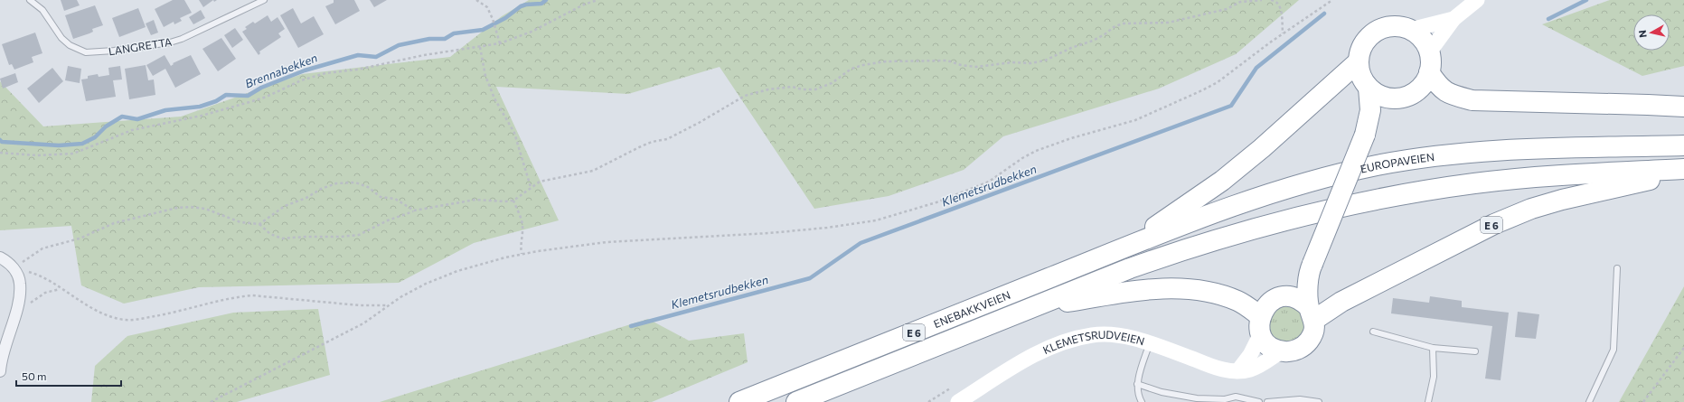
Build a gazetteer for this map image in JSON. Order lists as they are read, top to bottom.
{
  "streets": {
    "highway": ["EUROPAVEIEN", "E 6", "ENEBAKKVEIEN"],
    "street": ["KLEMETSRUDVEIEN"],
    "lane": ["LANGRETTA"]
  },
  "crossings": [
    ["EUROPAVEIEN", "E 6"],
    ["EUROPAVEIEN", "ENEBAKKVEIEN"],
    ["E 6", "ENEBAKKVEIEN"],
    ["E 6", "KLEMETSRUDVEIEN"]
  ],
  "water": ["Brennabekken", "Klemetsrudbekken"],
  "scale_bar": "50 m",
  "north": "left"
}
